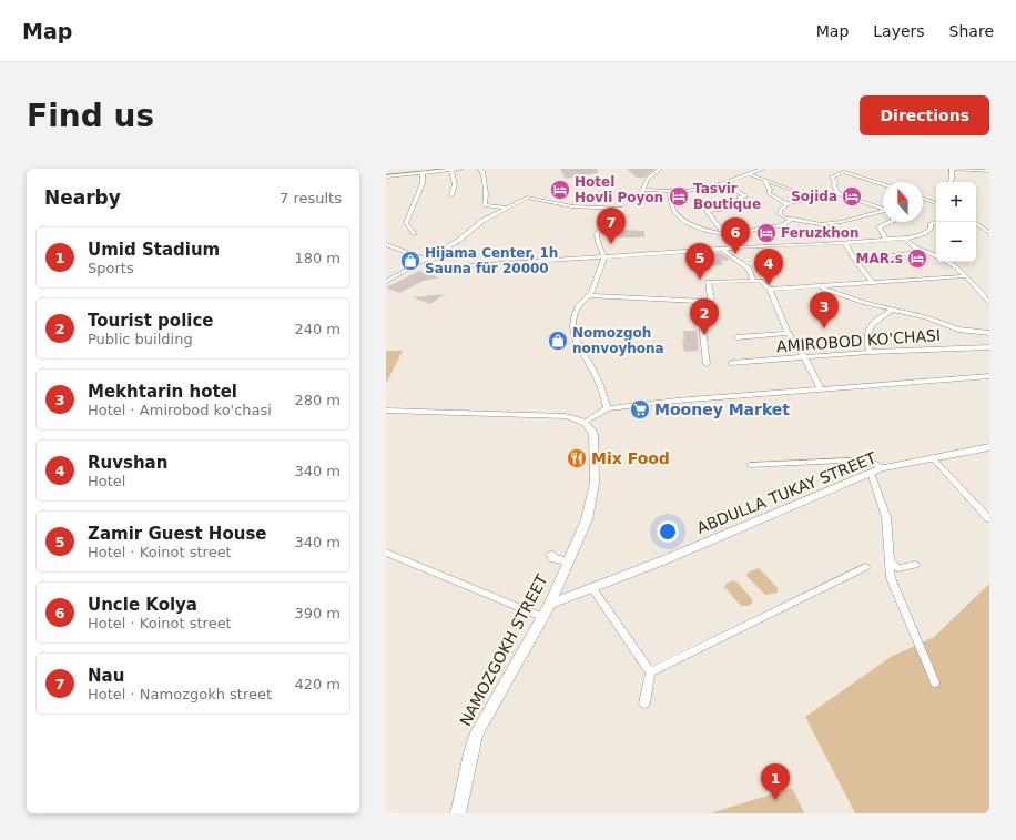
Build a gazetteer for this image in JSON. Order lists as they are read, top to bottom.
{
  "streets": {
    "street": ["AMIROBOD KO'CHASI", "ABDULLA TUKAY STREET", "NAMOZGOKH STREET"]
  },
  "crossings": [
    ["ABDULLA TUKAY STREET", "NAMOZGOKH STREET"]
  ],
  "places": {
    "hotel": [
      "Hotel Hovli Poyon",
      "Tasvir Boutique",
      "Sojida",
      "Feruzkhon",
      "MAR.s"
    ],
    "shop": ["Hijama Center, 1h Sauna für 20000", "Nomozgoh nonvoyhona"],
    "supermarket": ["Mooney Market"],
    "restaurant": ["Mix Food"]
  },
  "north": "top",
  "page": {
    "header": "Map",
    "nav": ["Map", "Layers", "Share"],
    "buttons": "Directions",
    "title": "Find us",
    "heading": ["Nearby", "7 results"],
    "map_buttons": ["+", "−"],
    "pins": [
      "7",
      "6",
      "5",
      "4",
      "3",
      "2",
      "1"
    ],
    "list": [
      {
        "mark": "1",
        "name": "Umid Stadium",
        "note": "Sports",
        "value": "180 m"
      },
      {
        "mark": "2",
        "name": "Tourist police",
        "note": "Public building",
        "value": "240 m"
      },
      {
        "mark": "3",
        "name": "Mekhtarin hotel",
        "note": "Hotel · Amirobod ko'chasi",
        "value": "280 m"
      },
      {
        "mark": "4",
        "name": "Ruvshan",
        "note": "Hotel",
        "value": "340 m"
      },
      {
        "mark": "5",
        "name": "Zamir Guest House",
        "note": "Hotel · Koinot street",
        "value": "340 m"
      },
      {
        "mark": "6",
        "name": "Uncle Kolya",
        "note": "Hotel · Koinot street",
        "value": "390 m"
      },
      {
        "mark": "7",
        "name": "Nau",
        "note": "Hotel · Namozgokh street",
        "value": "420 m"
      }
    ]
  }
}
